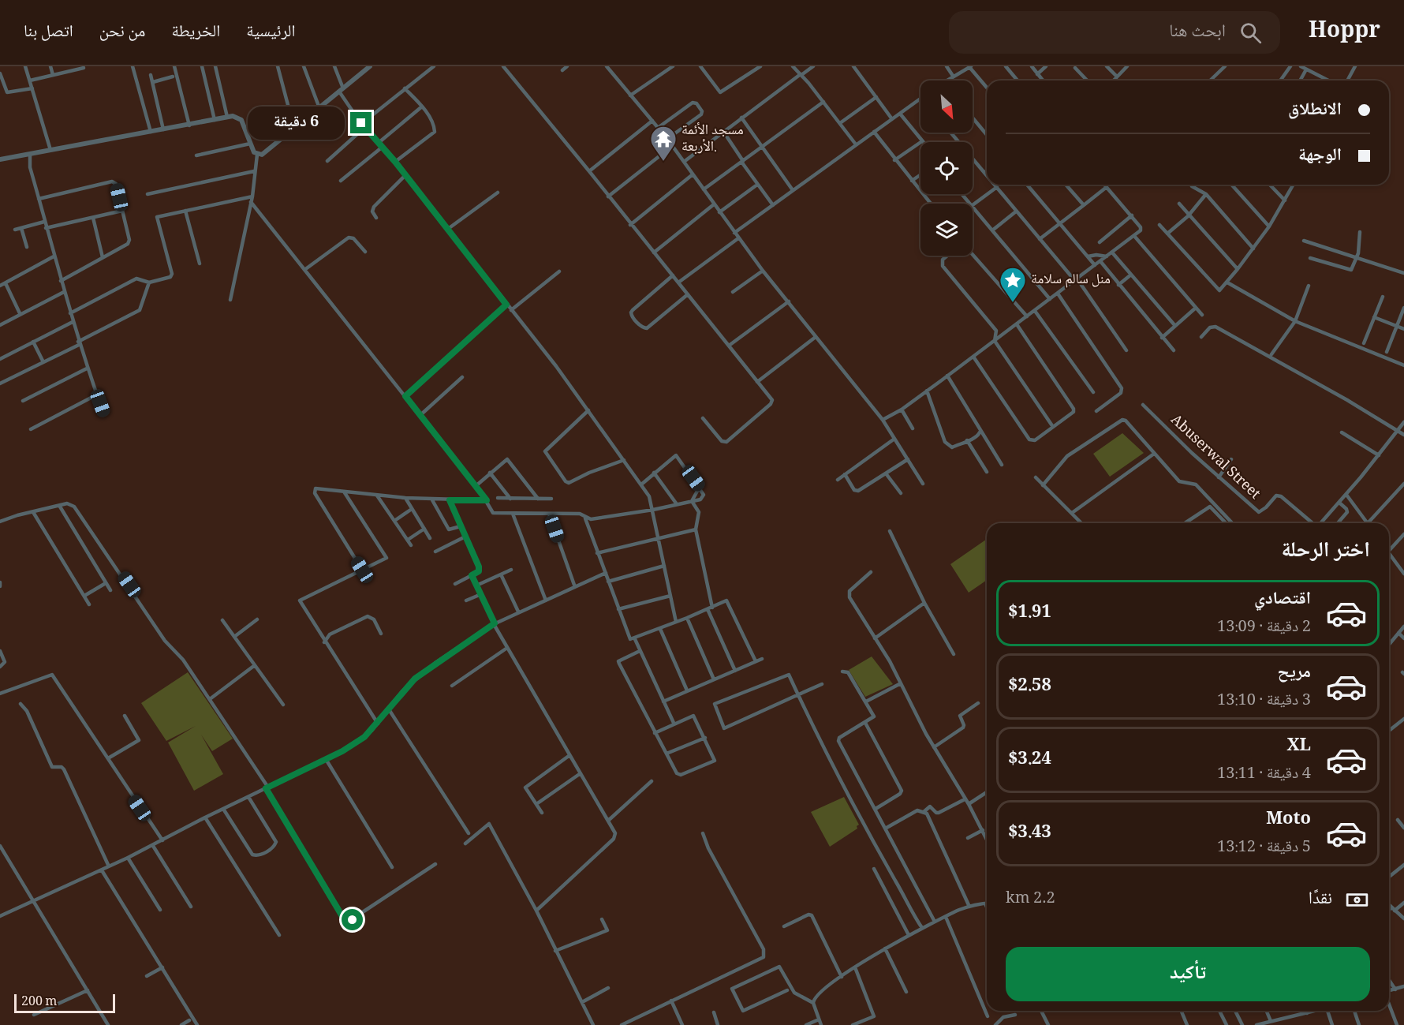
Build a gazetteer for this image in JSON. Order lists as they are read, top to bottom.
{
  "streets": {
    "street": ["Abuserwal Street"]
  },
  "places": {
    "temple": ["مسجد الأئمة الأربعة."],
    "place": ["منل سالم سلامة"]
  },
  "scale_bar": "200 m",
  "north": "bottom right",
  "page": {
    "header": "Hoppr",
    "search": "ابحث هنا",
    "nav": [
      "الرئيسية",
      "الخريطة",
      "من نحن",
      "اتصل بنا"
    ],
    "banner": ["الانطلاق", "الوجهة"],
    "bubble": "6 دقيقة",
    "heading": "اختر الرحلة",
    "list": [
      {
        "name": "اقتصادي",
        "note": "2 دقيقة · 13:09",
        "value": "$1.91"
      },
      {
        "name": "مريح",
        "note": "3 دقيقة · 13:10",
        "value": "$2.58"
      },
      {
        "name": "XL",
        "note": "4 دقيقة · 13:11",
        "value": "$3.24"
      },
      {
        "name": "Moto",
        "note": "5 دقيقة · 13:12",
        "value": "$3.43"
      }
    ],
    "pay": ["نقدًا", "2.2 km"],
    "buttons": "تأكيد",
    "scale": "200 m"
  }
}
